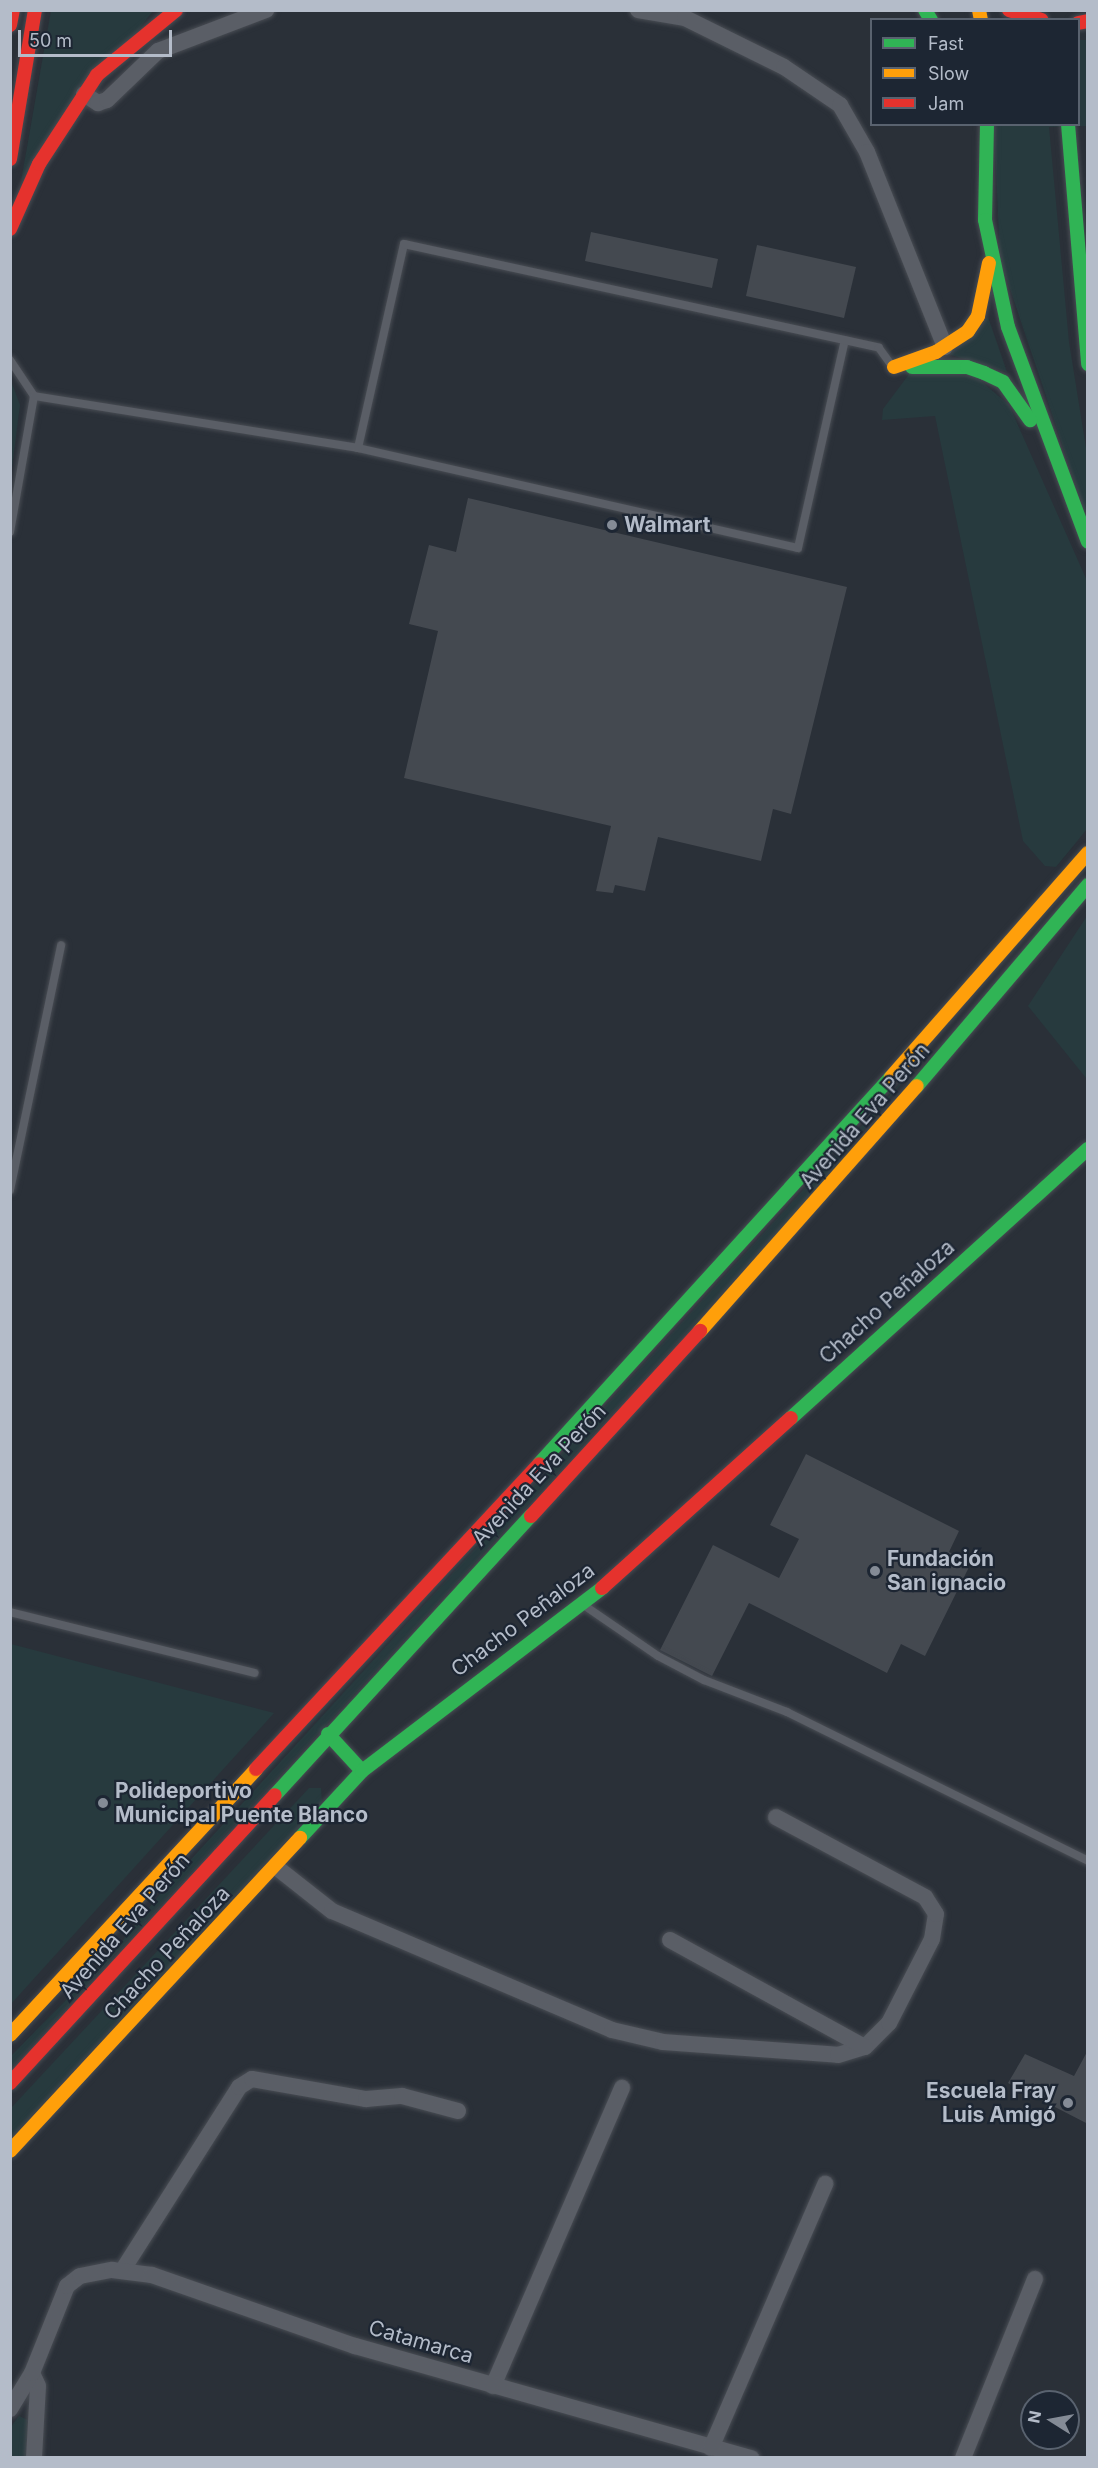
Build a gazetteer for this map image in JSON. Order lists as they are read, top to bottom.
{
  "streets": {
    "main road": ["Avenida Eva Perón", "Chacho Peñaloza"],
    "street": ["Catamarca"]
  },
  "places": [
    "Walmart",
    "Fundación San ignacio",
    "Polideportivo Municipal Puente Blanco",
    "Escuela Fray Luis Amigó"
  ],
  "legend": ["Fast", "Slow", "Jam"],
  "scale_bar": "50 m",
  "north": "left"
}
